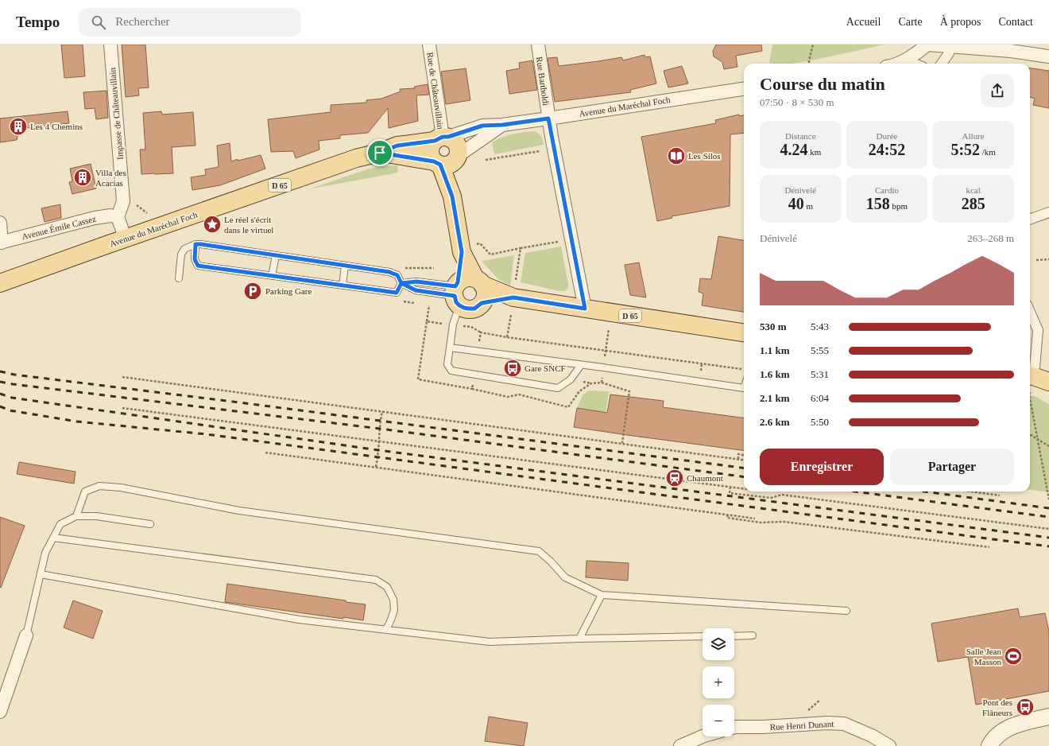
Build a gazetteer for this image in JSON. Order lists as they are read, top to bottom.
{
  "streets": {
    "main road": ["Avenue du Maréchal Foch", "D 65"],
    "street": [
      "Rue Bartholdi",
      "Rue de Châteauvillain",
      "Impasse de Châteauvillain",
      "Avenue Émile Cassez",
      "Rue Henri Dunant"
    ]
  },
  "crossings": [
    ["Rue Bartholdi", "Avenue du Maréchal Foch"],
    ["Rue Bartholdi", "D 65"],
    ["Rue de Châteauvillain", "Avenue du Maréchal Foch"],
    ["Impasse de Châteauvillain", "Avenue Émile Cassez"]
  ],
  "places": {
    "building": ["Les 4 Chemins", "Villa des Acacias"],
    "library": ["Les Silos"],
    "place": ["Le réel s'écrit dans le virtuel"],
    "parking": ["Parking Gare"],
    "bus stop": ["Gare SNCF", "Pont des Flâneurs"],
    "station": ["Chaumont"],
    "sports": ["Salle Jean Masson"]
  },
  "page": {
    "header": "Tempo",
    "search": "Rechercher",
    "nav": [
      "Accueil",
      "Carte",
      "À propos",
      "Contact"
    ],
    "heading": ["Course du matin", "07:50 · 8 × 530 m"],
    "stats": [
      ["Distance", "4.24 km"],
      ["Durée", "24:52"],
      ["Allure", "5:52 /km"],
      ["Dénivelé", "40 m"],
      ["Cardio", "158 bpm"],
      ["kcal", "285"]
    ],
    "chart": ["Dénivelé", "263–268 m"],
    "list": [
      {
        "name": "530 m",
        "note": "5:43"
      },
      {
        "name": "1.1 km",
        "note": "5:55"
      },
      {
        "name": "1.6 km",
        "note": "5:31"
      },
      {
        "name": "2.1 km",
        "note": "6:04"
      },
      {
        "name": "2.6 km",
        "note": "5:50"
      }
    ],
    "buttons": ["Enregistrer", "Partager"],
    "map_buttons": ["+", "−"]
  }
}
